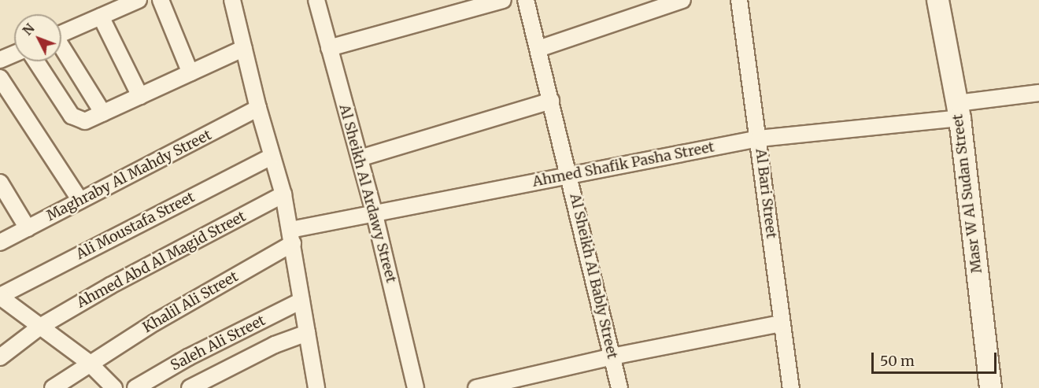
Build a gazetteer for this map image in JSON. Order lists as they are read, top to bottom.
{
  "streets": {
    "main road": ["Masr W Al Sudan Street"],
    "street": [
      "Ahmed Shafik Pasha Street",
      "Maghraby Al Mahdy Street",
      "Al Sheikh Al Ardawy Street",
      "Al Bari Street",
      "Ali Moustafa Street",
      "Ahmed Abd Al Magid Street",
      "Al Sheikh Al Bably Street",
      "Khalil Ali Street",
      "Saleh Ali Street"
    ]
  },
  "crossings": [
    ["Ahmed Shafik Pasha Street", "Al Sheikh Al Ardawy Street"],
    ["Ahmed Shafik Pasha Street", "Al Bari Street"],
    ["Ahmed Shafik Pasha Street", "Masr W Al Sudan Street"],
    ["Ahmed Shafik Pasha Street", "Al Sheikh Al Bably Street"],
    ["Ahmed Shafik Pasha Street", "Khalil Ali Street"]
  ],
  "scale_bar": "50 m",
  "north": "top left"
}
